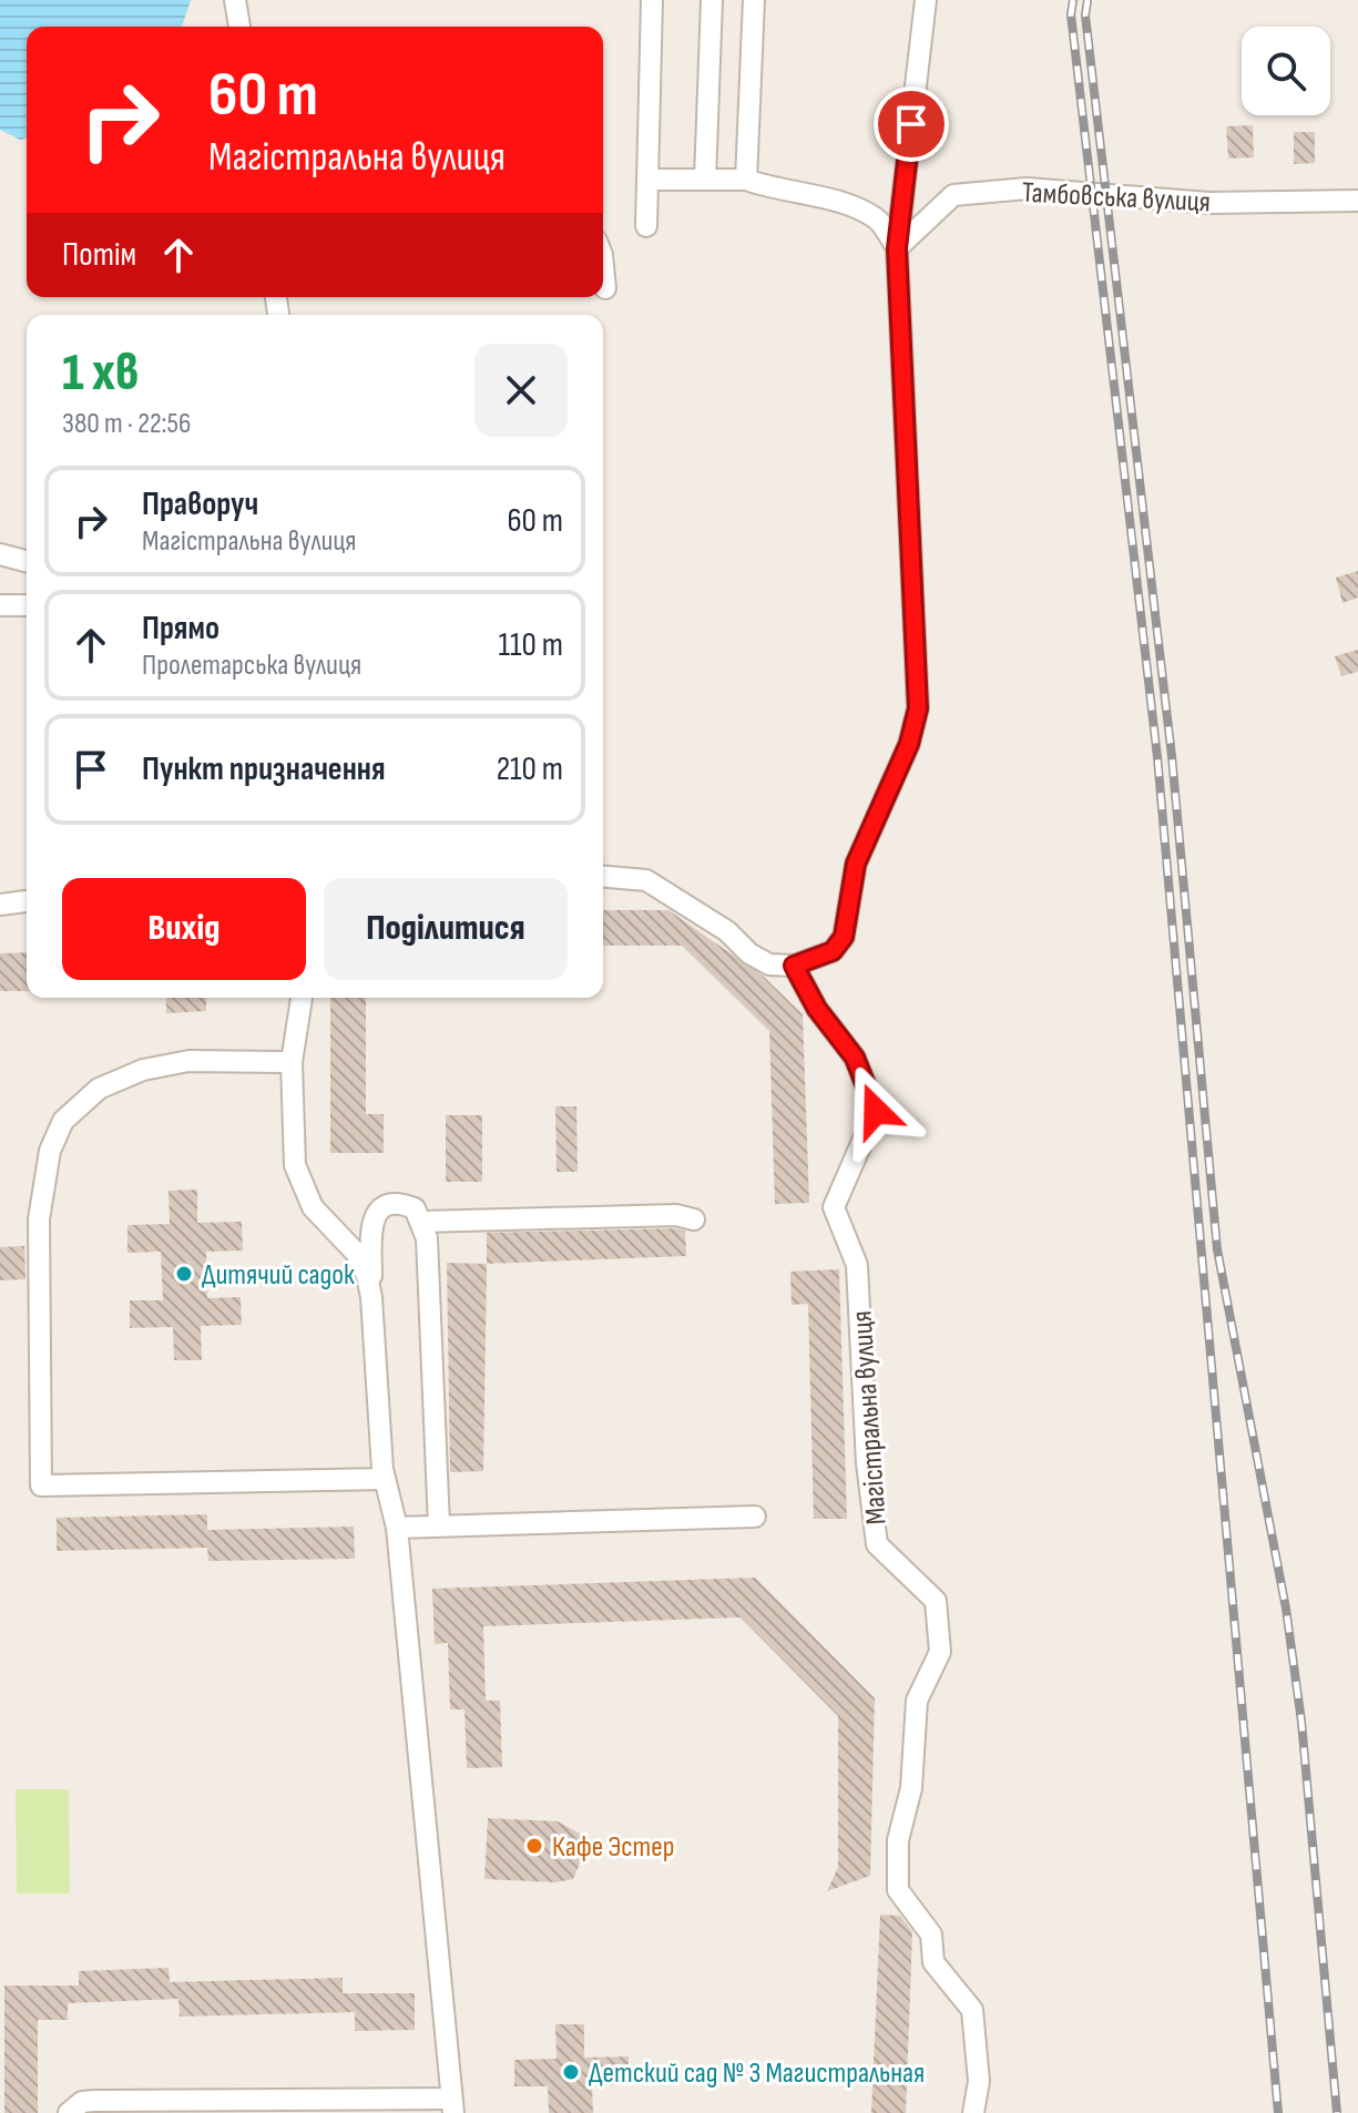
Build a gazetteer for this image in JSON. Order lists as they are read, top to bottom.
{
  "streets": {
    "street": ["Тамбовська вулиця", "Магістральна вулиця"]
  },
  "places": ["Дитячий садок", "Кафе Эстер", "Детский сад № 3 Магистральная"],
  "page": {
    "turn": ["60 m", "Магістральна вулиця"],
    "then": "Потім",
    "heading": ["1 хв", "380 m · 22:56"],
    "list": [
      {
        "name": "Праворуч",
        "note": "Магістральна вулиця",
        "value": "60 m"
      },
      {
        "name": "Прямо",
        "note": "Пролетарська вулиця",
        "value": "110 m"
      },
      {
        "name": "Пункт призначення",
        "value": "210 m"
      }
    ],
    "buttons": ["Вихід", "Поділитися"]
  }
}
